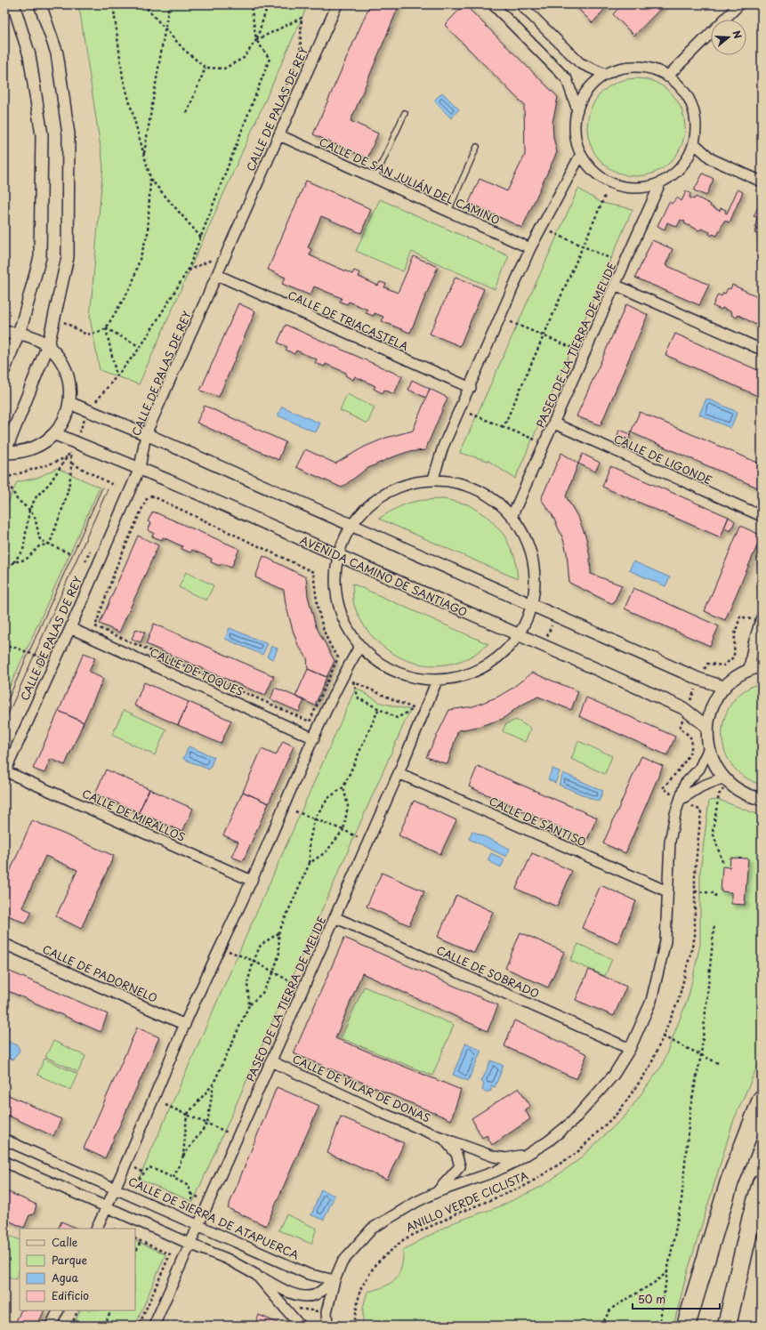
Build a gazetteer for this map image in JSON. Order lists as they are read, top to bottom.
{
  "streets": {
    "street": [
      "CALLE DE PALAS DE REY",
      "CALLE DE SAN JULIÁN DEL CAMINO",
      "CALLE DE TRIACASTELA",
      "PASEO DE LA TIERRA DE MELIDE",
      "CALLE DE LIGONDE",
      "AVENIDA CAMINO DE SANTIAGO",
      "CALLE DE TOQUES",
      "CALLE DE MIRALLOS",
      "CALLE DE SANTISO",
      "CALLE DE SOBRADO",
      "CALLE DE PADORNELO",
      "CALLE DE VILAR DE DONAS",
      "CALLE DE SIERRA DE ATAPUERCA"
    ],
    "path": ["ANILLO VERDE CICLISTA"]
  },
  "crossings": [
    ["CALLE DE PALAS DE REY", "CALLE DE SAN JULIÁN DEL CAMINO"],
    ["CALLE DE PALAS DE REY", "CALLE DE TRIACASTELA"],
    ["CALLE DE PALAS DE REY", "AVENIDA CAMINO DE SANTIAGO"],
    ["CALLE DE PALAS DE REY", "CALLE DE TOQUES"],
    ["CALLE DE PALAS DE REY", "CALLE DE MIRALLOS"],
    ["PASEO DE LA TIERRA DE MELIDE", "CALLE DE LIGONDE"],
    ["PASEO DE LA TIERRA DE MELIDE", "CALLE DE SANTISO"],
    ["PASEO DE LA TIERRA DE MELIDE", "CALLE DE SOBRADO"],
    ["PASEO DE LA TIERRA DE MELIDE", "CALLE DE VILAR DE DONAS"],
    ["PASEO DE LA TIERRA DE MELIDE", "CALLE DE SIERRA DE ATAPUERCA"]
  ],
  "legend": [
    "Calle",
    "Parque",
    "Agua",
    "Edificio"
  ],
  "scale_bar": "50 m",
  "north": "right"
}
